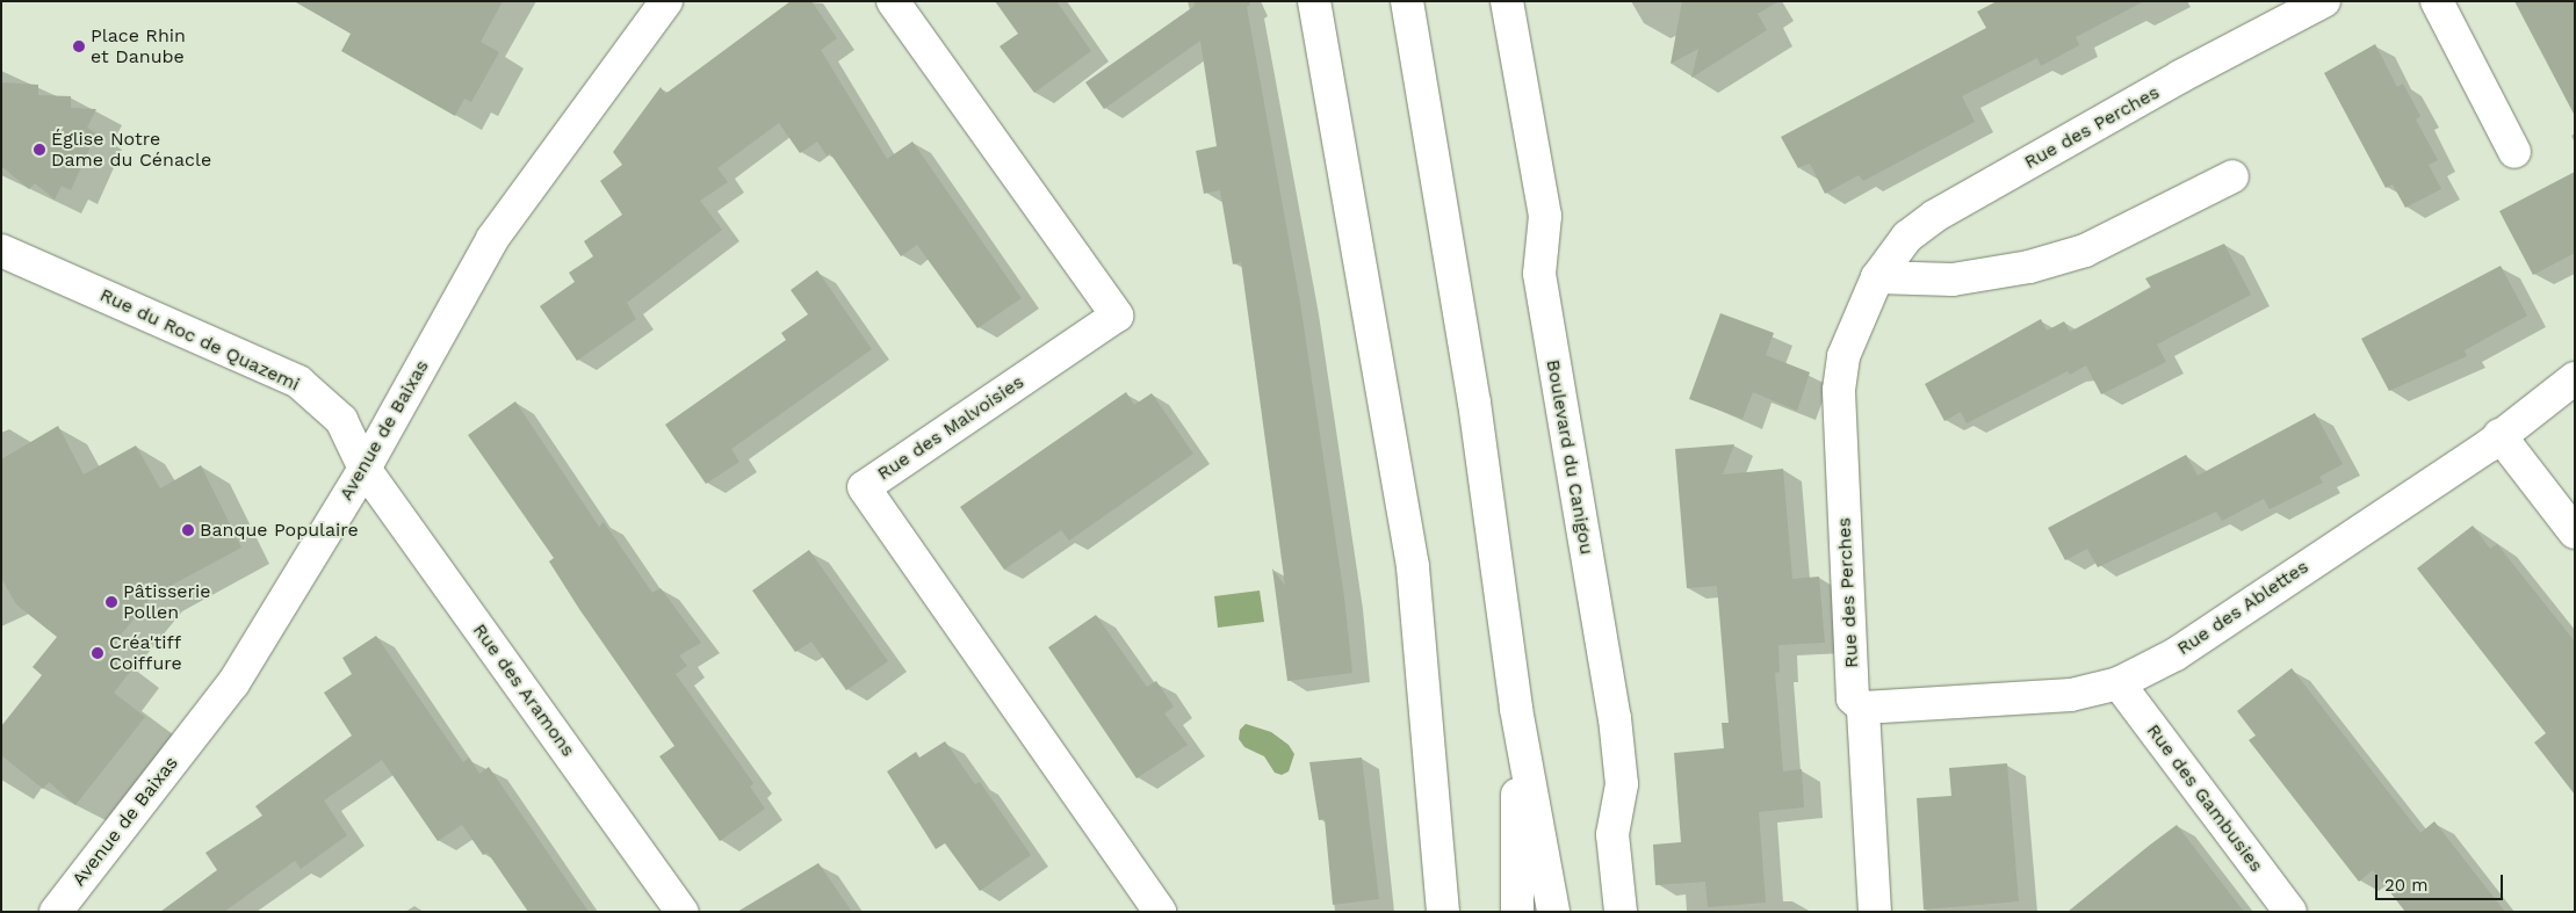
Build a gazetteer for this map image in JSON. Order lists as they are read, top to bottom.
{
  "streets": {
    "street": [
      "Rue des Perches",
      "Rue du Roc de Quazemi",
      "Rue des Malvoisies",
      "Avenue de Baixas",
      "Boulevard du Canigou",
      "Rue des Ablettes",
      "Rue des Aramons",
      "Rue des Gambusies"
    ]
  },
  "crossings": [
    ["Rue des Perches", "Rue des Ablettes"],
    ["Rue du Roc de Quazemi", "Avenue de Baixas"],
    ["Rue du Roc de Quazemi", "Rue des Aramons"],
    ["Avenue de Baixas", "Rue des Aramons"],
    ["Rue des Ablettes", "Rue des Gambusies"]
  ],
  "places": [
    "Place Rhin et Danube",
    "Église Notre Dame du Cénacle",
    "Banque Populaire",
    "Pâtisserie Pollen",
    "Créa'tiff Coiffure"
  ],
  "scale_bar": "20 m"
}
